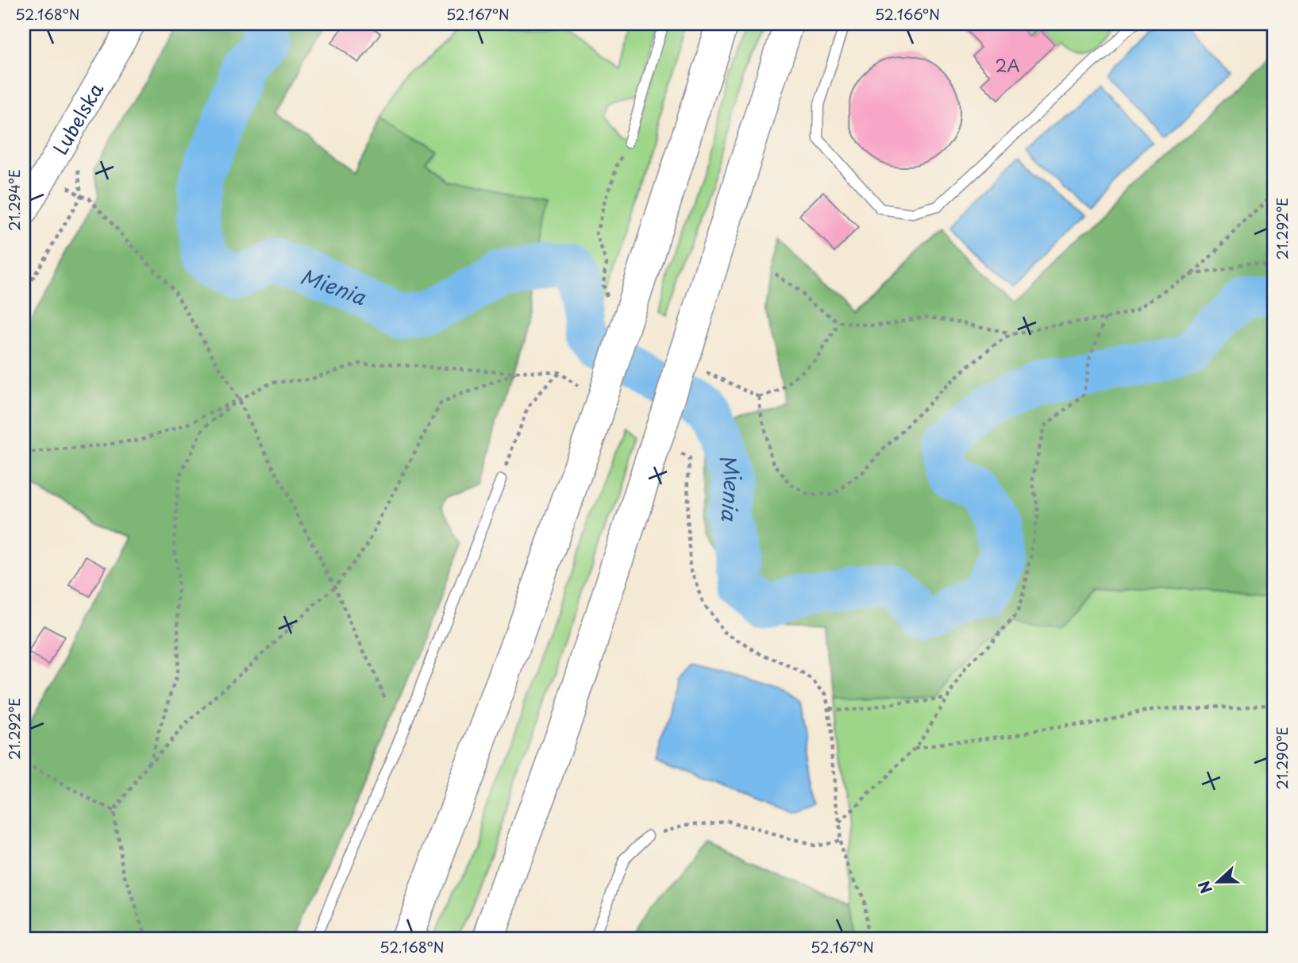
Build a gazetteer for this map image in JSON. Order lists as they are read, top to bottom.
{
  "streets": {
    "main road": ["Lubelska"]
  },
  "water": ["Mienia"],
  "house_numbers": ["2A"],
  "north": "left",
  "coordinates": [
    "52.168°N",
    "52.167°N",
    "52.166°N",
    "21.294°E",
    "21.292°E",
    "21.290°E"
  ]
}
